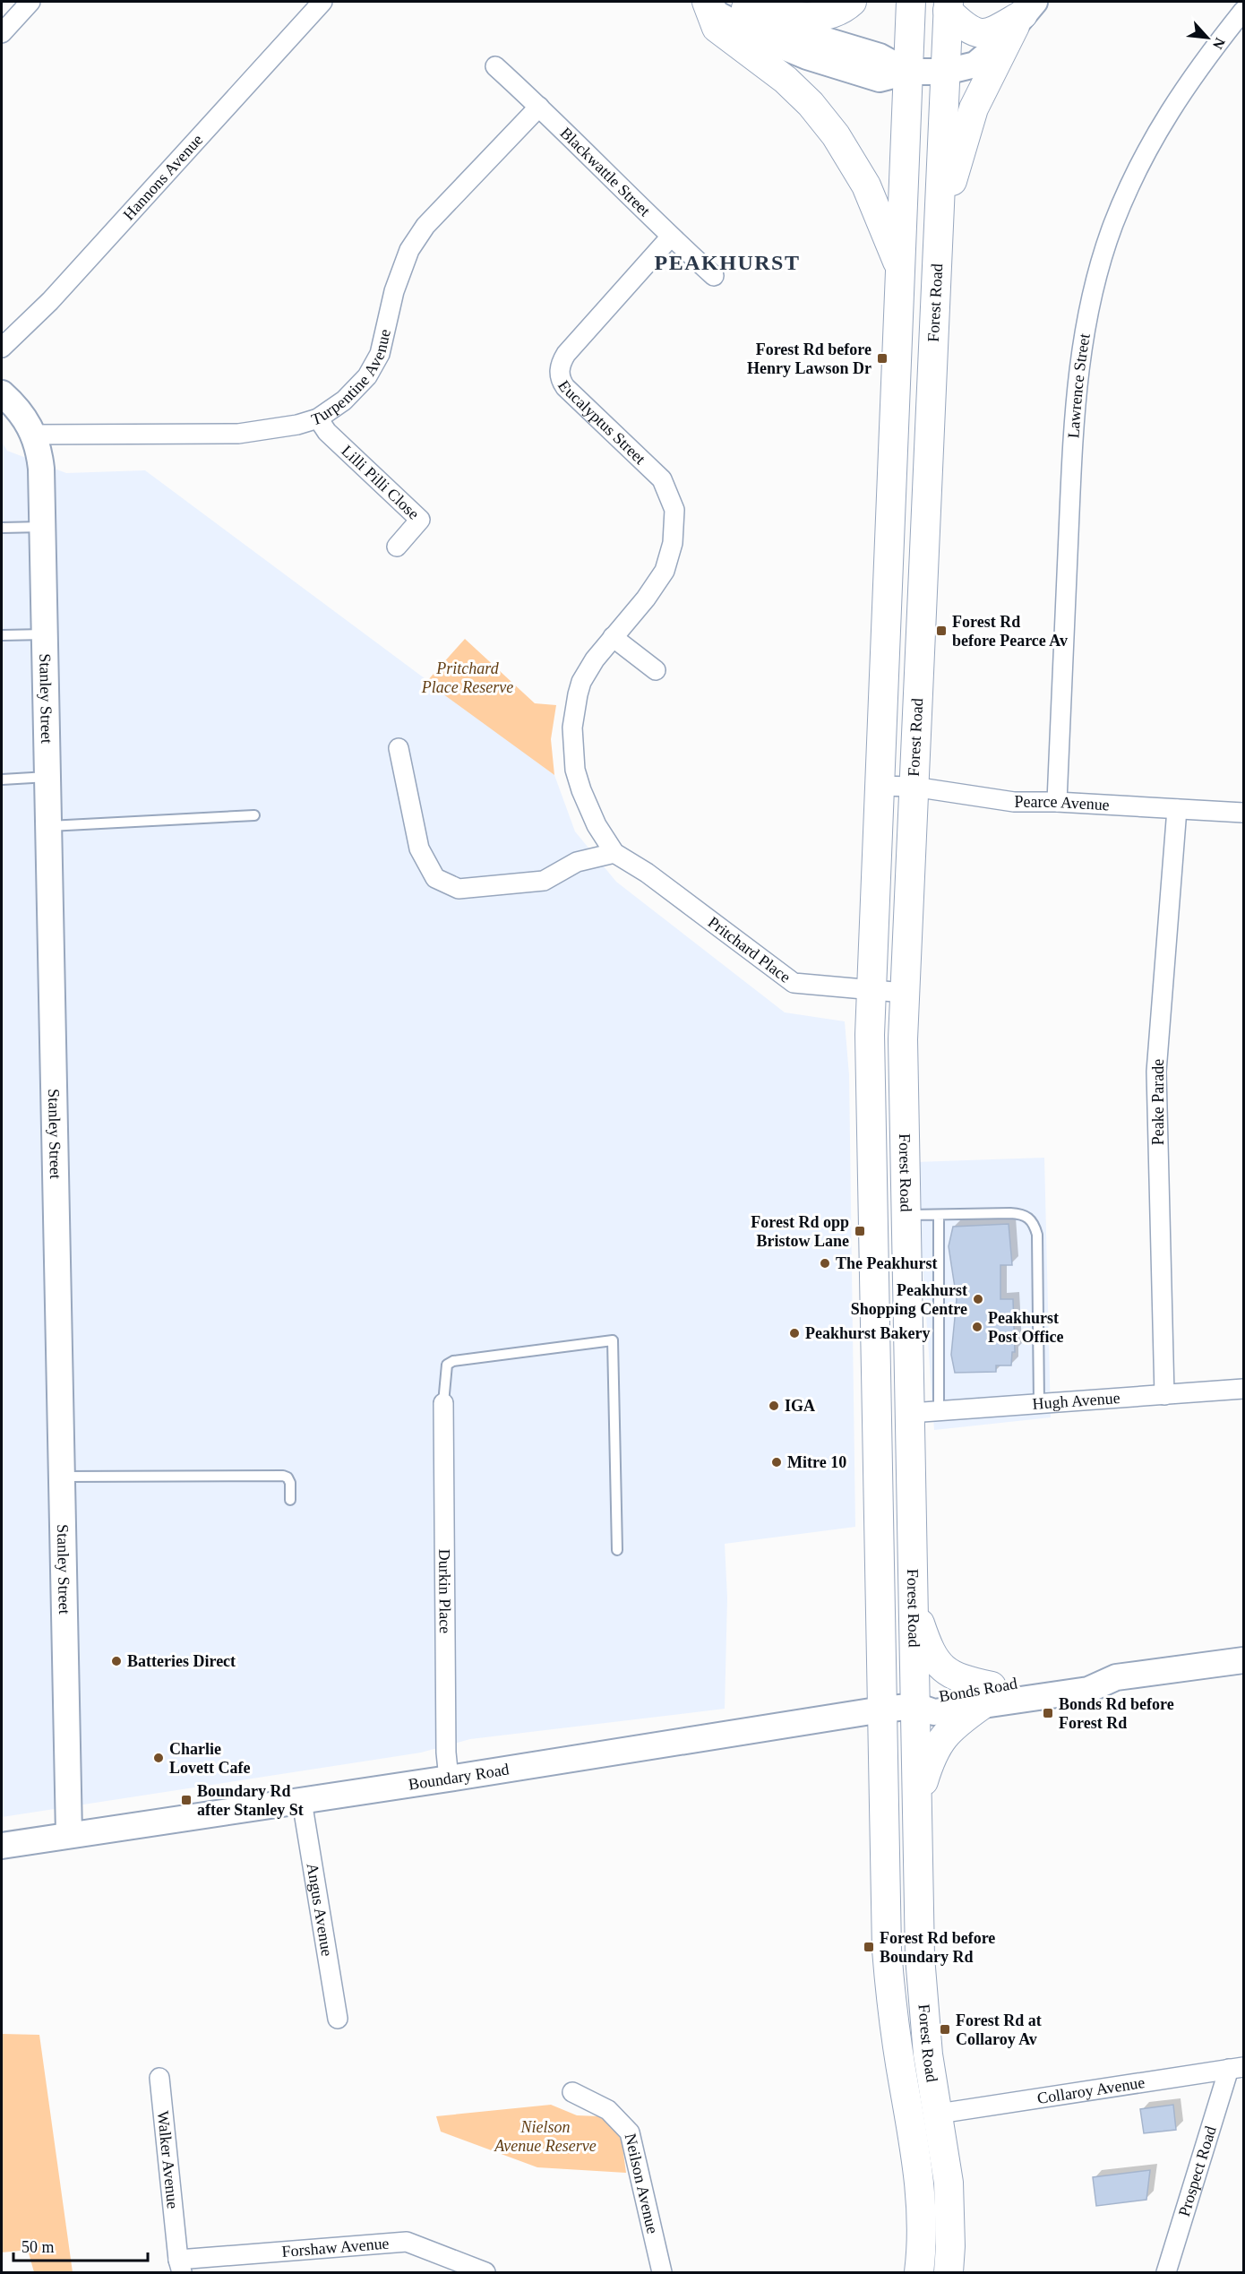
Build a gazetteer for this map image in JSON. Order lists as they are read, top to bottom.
{
  "streets": {
    "main road": ["Forest Road"],
    "street": [
      "Blackwattle Street",
      "Hannons Avenue",
      "Turpentine Avenue",
      "Lawrence Street",
      "Eucalyptus Street",
      "Lilli Pilli Close",
      "Stanley Street",
      "Pearce Avenue",
      "Pritchard Place",
      "Peake Parade",
      "Hugh Avenue",
      "Durkin Place",
      "Bonds Road",
      "Boundary Road",
      "Angus Avenue",
      "Collaroy Avenue",
      "Walker Avenue",
      "Prospect Road",
      "Neilson Avenue",
      "Forshaw Avenue"
    ]
  },
  "crossings": [
    ["Blackwattle Street", "Turpentine Avenue"],
    ["Blackwattle Street", "Eucalyptus Street"],
    ["Forest Road", "Pearce Avenue"],
    ["Forest Road", "Pritchard Place"],
    ["Forest Road", "Hugh Avenue"],
    ["Forest Road", "Bonds Road"],
    ["Forest Road", "Boundary Road"],
    ["Forest Road", "Collaroy Avenue"],
    ["Turpentine Avenue", "Lilli Pilli Close"],
    ["Turpentine Avenue", "Stanley Street"],
    ["Lawrence Street", "Pearce Avenue"],
    ["Eucalyptus Street", "Pritchard Place"],
    ["Stanley Street", "Boundary Road"],
    ["Pearce Avenue", "Peake Parade"],
    ["Peake Parade", "Hugh Avenue"],
    ["Durkin Place", "Boundary Road"],
    ["Bonds Road", "Boundary Road"],
    ["Boundary Road", "Angus Avenue"],
    ["Collaroy Avenue", "Prospect Road"],
    ["Walker Avenue", "Forshaw Avenue"]
  ],
  "districts": ["PEAKHURST"],
  "parks": ["Pritchard Place Reserve", "Nielson Avenue Reserve"],
  "places": {
    "transit": [
      "Forest Rd before Henry Lawson Dr",
      "Forest Rd before Pearce Av",
      "Forest Rd opp Bristow Lane",
      "Bonds Rd before Forest Rd",
      "Boundary Rd after Stanley St",
      "Forest Rd before Boundary Rd",
      "Forest Rd at Collaroy Av"
    ],
    "other": [
      "The Peakhurst",
      "Peakhurst Shopping Centre",
      "Peakhurst Post Office",
      "Peakhurst Bakery",
      "IGA",
      "Mitre 10",
      "Batteries Direct",
      "Charlie Lovett Cafe"
    ]
  },
  "scale_bar": "50 m",
  "north": "bottom right"
}
